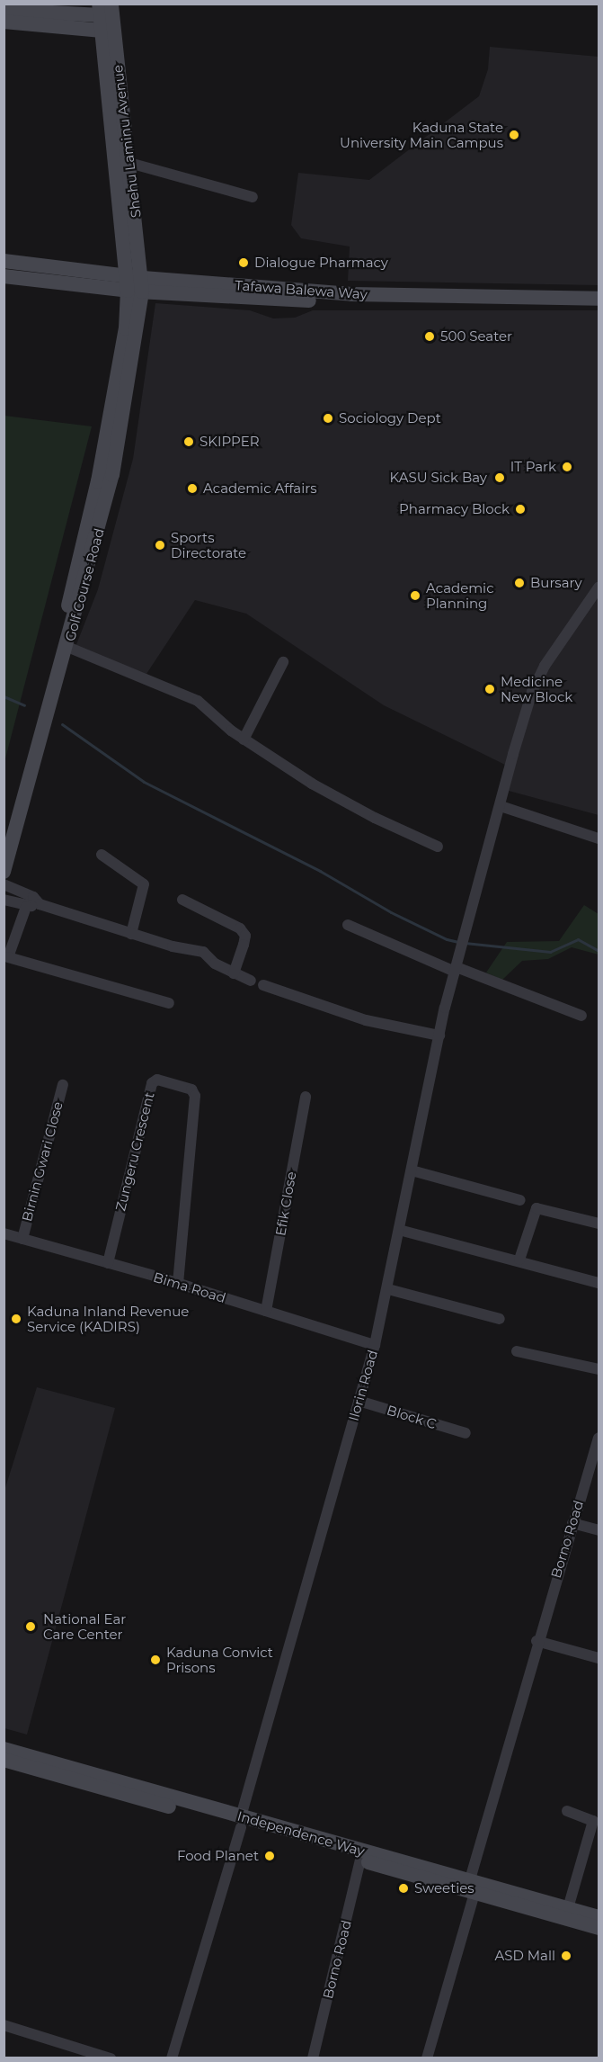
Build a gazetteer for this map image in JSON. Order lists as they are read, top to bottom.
{
  "streets": {
    "main road": [
      "Shehu Laminu Avenue",
      "Tafawa Balewa Way",
      "Golf Course Road",
      "Independence Way"
    ],
    "street": [
      "Zungeru Crescent",
      "Birnin Gwari Close",
      "Efik Close",
      "Bima Road",
      "Ilorin Road",
      "Block C",
      "Borno Road"
    ]
  },
  "crossings": [
    ["Shehu Laminu Avenue", "Tafawa Balewa Way"],
    ["Shehu Laminu Avenue", "Golf Course Road"],
    ["Tafawa Balewa Way", "Golf Course Road"],
    ["Zungeru Crescent", "Bima Road"],
    ["Birnin Gwari Close", "Bima Road"],
    ["Efik Close", "Bima Road"],
    ["Bima Road", "Ilorin Road"],
    ["Ilorin Road", "Block C"],
    ["Ilorin Road", "Independence Way"],
    ["Borno Road", "Independence Way"]
  ],
  "places": [
    "Kaduna State University Main Campus",
    "Dialogue Pharmacy",
    "500 Seater",
    "Sociology Dept",
    "SKIPPER",
    "IT Park",
    "KASU Sick Bay",
    "Academic Affairs",
    "Pharmacy Block",
    "Sports Directorate",
    "Bursary",
    "Academic Planning",
    "Medicine New Block",
    "Kaduna Inland Revenue Service (KADIRS)",
    "National Ear Care Center",
    "Kaduna Convict Prisons",
    "Food Planet",
    "Sweeties",
    "ASD Mall"
  ]
}
